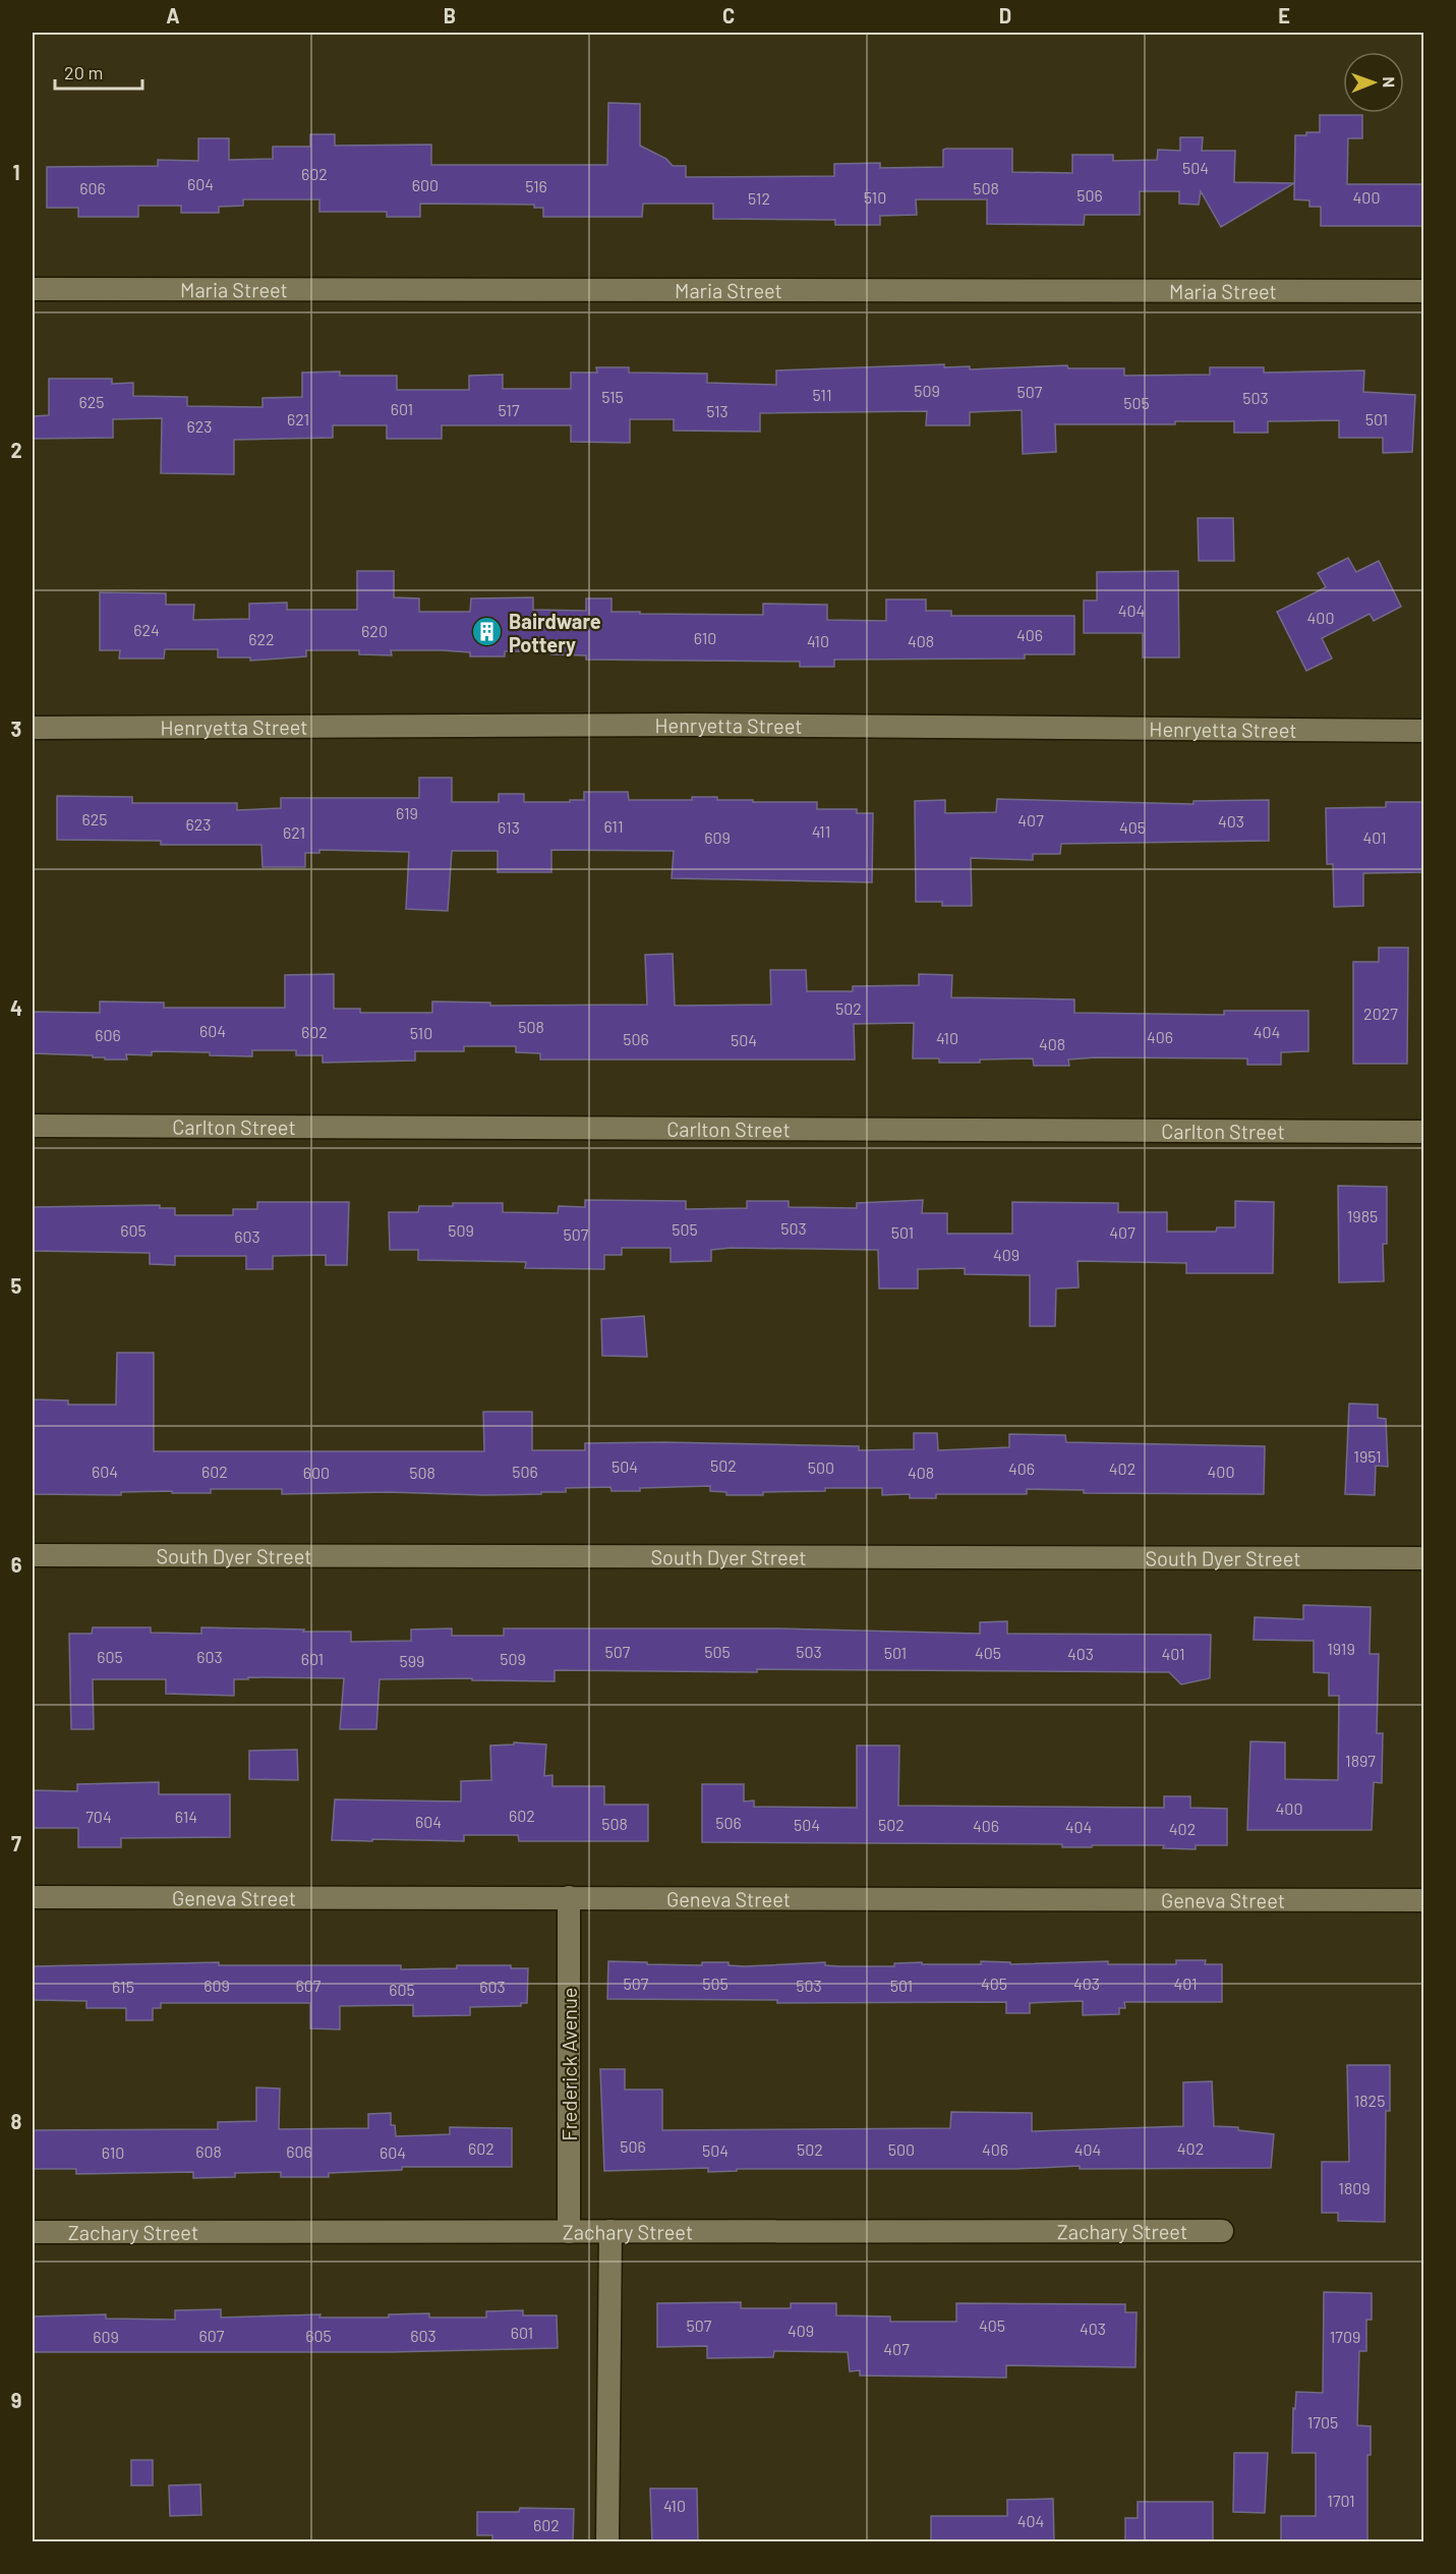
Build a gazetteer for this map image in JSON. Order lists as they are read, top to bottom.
{
  "streets": {
    "street": [
      "Maria Street",
      "Henryetta Street",
      "Carlton Street",
      "South Dyer Street",
      "Geneva Street",
      "Frederick Avenue",
      "Zachary Street"
    ]
  },
  "crossings": [
    ["Geneva Street", "Frederick Avenue"],
    ["Frederick Avenue", "Zachary Street"]
  ],
  "places": {
    "building": ["Bairdware Pottery"]
  },
  "house_numbers": [
    "504",
    "602",
    "604",
    "600",
    "516",
    "606",
    "508",
    "506",
    "510",
    "400",
    "512",
    "509",
    "507",
    "511",
    "515",
    "503",
    "625",
    "505",
    "601",
    "517",
    "513",
    "621",
    "501",
    "623",
    "404",
    "400",
    "624",
    "620",
    "406",
    "610",
    "622",
    "410",
    "408",
    "619",
    "625",
    "407",
    "403",
    "623",
    "611",
    "613",
    "405",
    "411",
    "621",
    "609",
    "401",
    "502",
    "2027",
    "508",
    "604",
    "602",
    "404",
    "510",
    "606",
    "406",
    "410",
    "506",
    "504",
    "408",
    "1985",
    "503",
    "505",
    "605",
    "509",
    "501",
    "407",
    "507",
    "603",
    "409",
    "1951",
    "502",
    "504",
    "500",
    "406",
    "402",
    "604",
    "602",
    "506",
    "400",
    "600",
    "508",
    "408",
    "1919",
    "507",
    "505",
    "503",
    "501",
    "405",
    "403",
    "401",
    "605",
    "603",
    "601",
    "509",
    "599",
    "1897",
    "400",
    "602",
    "704",
    "614",
    "604",
    "506",
    "508",
    "504",
    "502",
    "406",
    "404",
    "402",
    "507",
    "505",
    "405",
    "403",
    "401",
    "609",
    "607",
    "503",
    "501",
    "615",
    "603",
    "605",
    "1825",
    "506",
    "602",
    "402",
    "502",
    "500",
    "406",
    "404",
    "504",
    "608",
    "606",
    "610",
    "604",
    "1809",
    "507",
    "405",
    "403",
    "409",
    "601",
    "607",
    "605",
    "603",
    "609",
    "1709",
    "407",
    "1705",
    "1701",
    "410",
    "404",
    "602"
  ],
  "scale_bar": "20 m",
  "north": "right",
  "grid": {
    "columns": [
      "A",
      "B",
      "C",
      "D",
      "E"
    ],
    "rows": [
      "1",
      "2",
      "3",
      "4",
      "5",
      "6",
      "7",
      "8",
      "9"
    ]
  }
}
